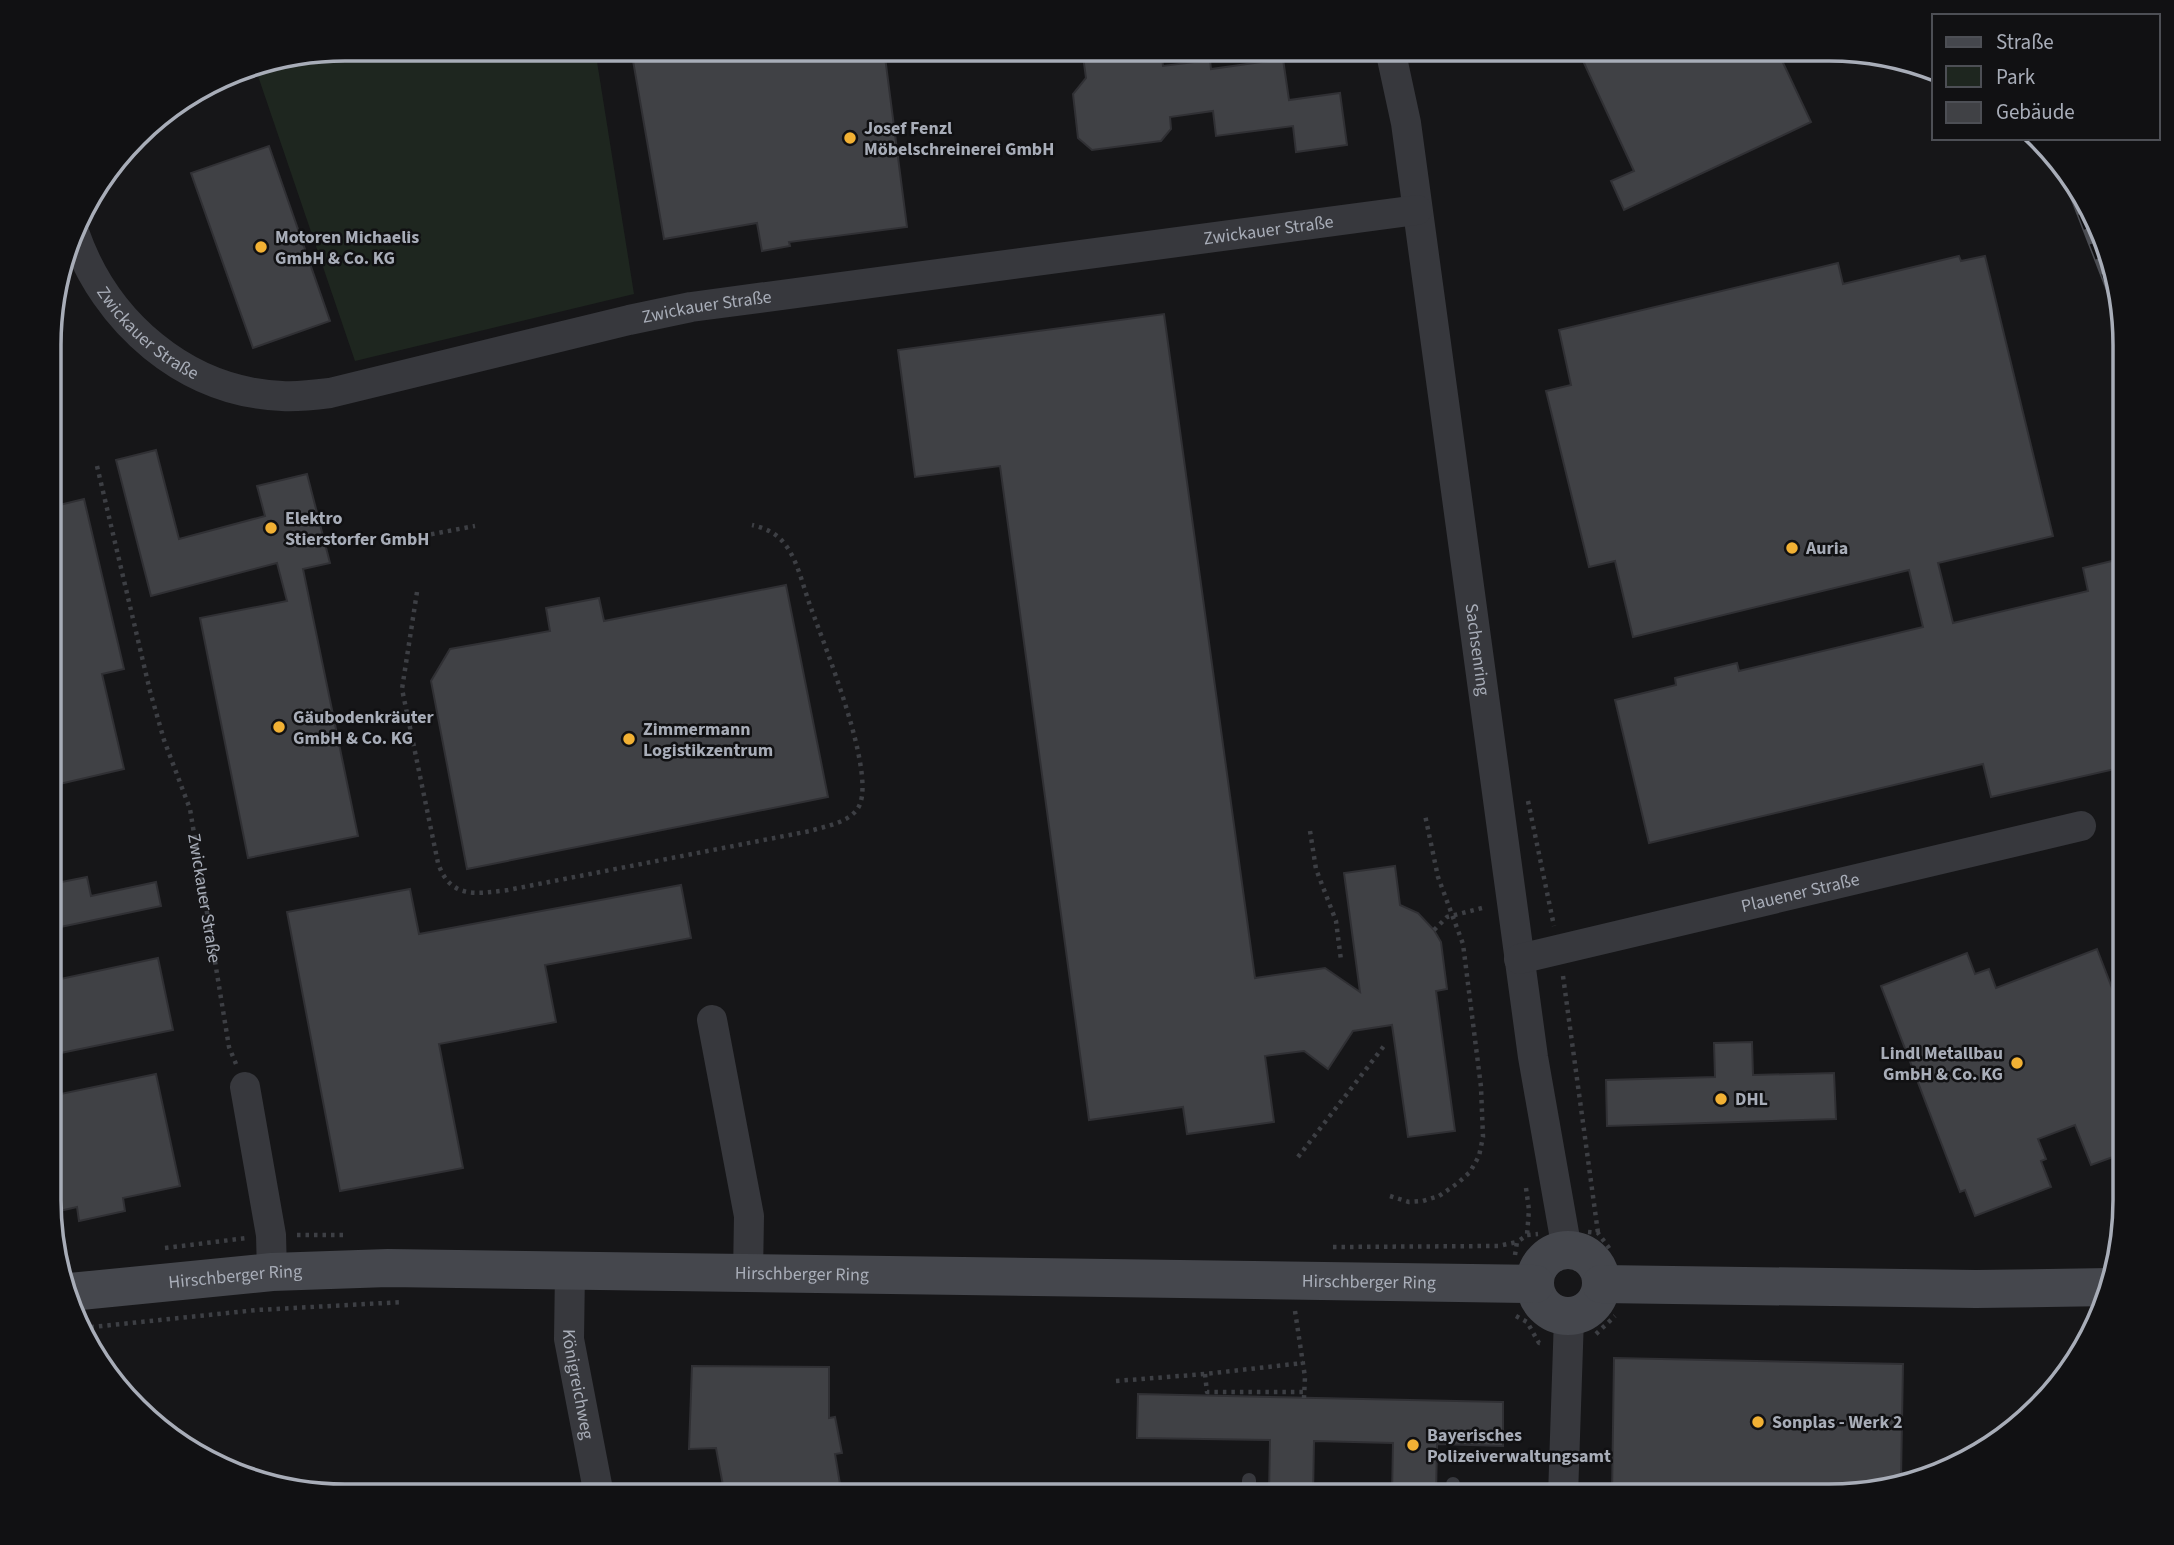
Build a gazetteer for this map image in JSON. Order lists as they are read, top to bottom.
{
  "streets": {
    "street": [
      "Zwickauer Straße",
      "Sachsenring",
      "Plauener Straße",
      "Hirschberger Ring",
      "Königreichweg"
    ]
  },
  "crossings": [
    ["Zwickauer Straße", "Sachsenring"],
    ["Sachsenring", "Plauener Straße"],
    ["Sachsenring", "Hirschberger Ring"],
    ["Hirschberger Ring", "Königreichweg"]
  ],
  "places": [
    "Josef Fenzl Möbelschreinerei GmbH",
    "Motoren Michaelis GmbH & Co. KG",
    "Elektro Stierstorfer GmbH",
    "Auria",
    "Gäubodenkräuter GmbH & Co. KG",
    "Zimmermann Logistikzentrum",
    "Lindl Metallbau GmbH & Co. KG",
    "DHL",
    "Sonplas - Werk 2",
    "Bayerisches Polizeiverwaltungsamt"
  ],
  "legend": ["Straße", "Park", "Gebäude"]
}
